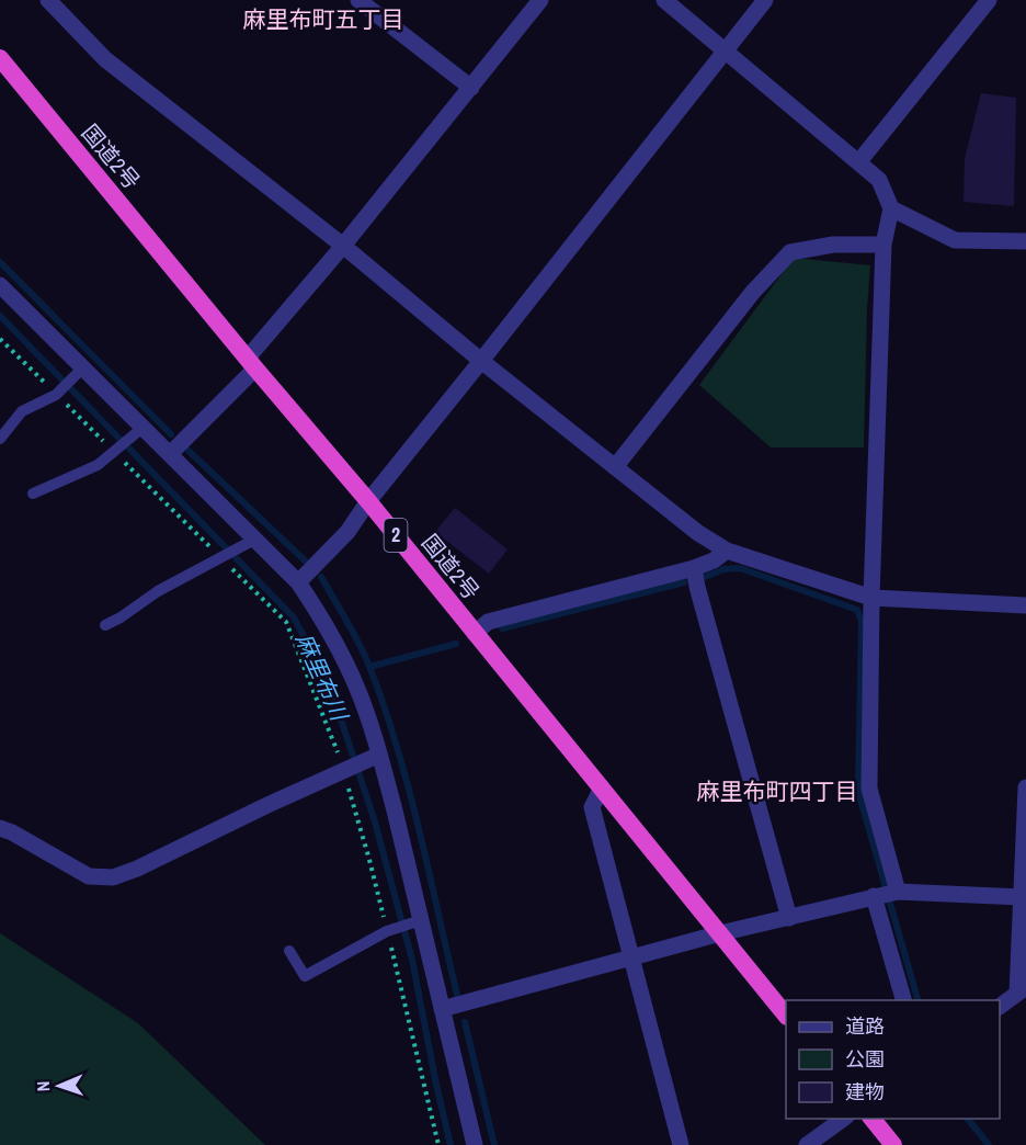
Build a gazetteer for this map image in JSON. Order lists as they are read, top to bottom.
{
  "streets": {
    "highway": ["国道2号", "2"]
  },
  "districts": ["麻里布町五丁目", "麻里布町四丁目"],
  "water": ["麻里布川"],
  "legend": ["道路", "公園", "建物"],
  "north": "left"
}
